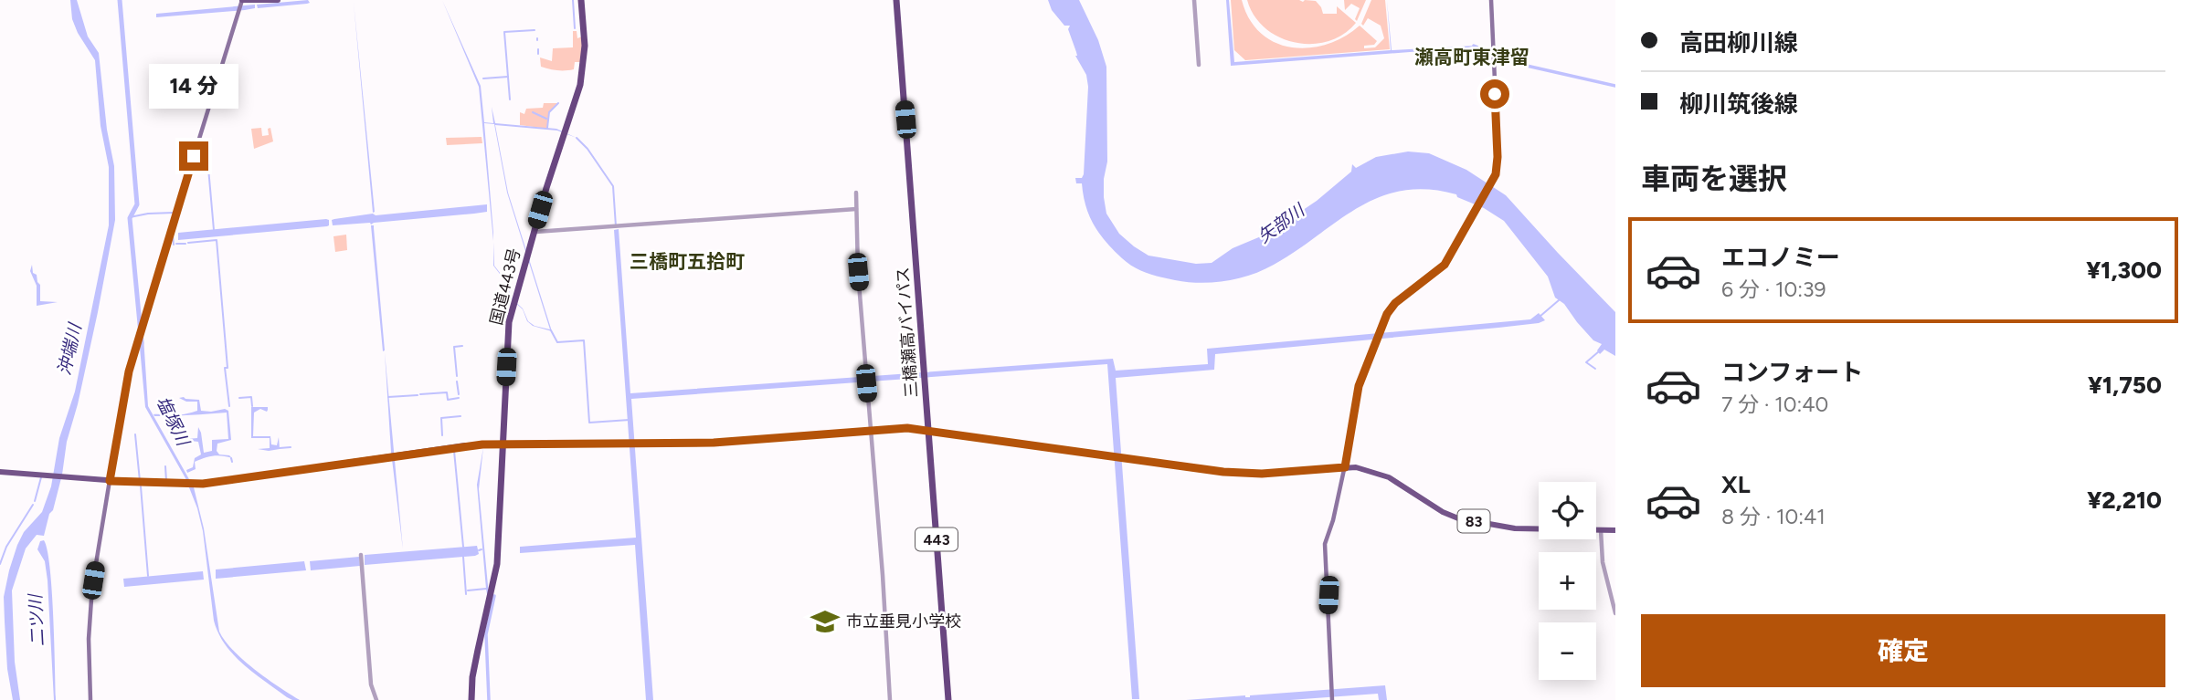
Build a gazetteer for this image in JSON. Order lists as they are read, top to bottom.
{
  "streets": {
    "highway": ["国道443号", "三橋瀬高バイパス", "443"],
    "main road": ["83"]
  },
  "crossings": [
    ["国道443号", "83"],
    ["三橋瀬高バイパス", "83"]
  ],
  "districts": ["瀬高町東津留", "三橋町五拾町"],
  "water": [
    "矢部川",
    "沖端川",
    "塩塚川",
    "二ツ川"
  ],
  "places": {
    "school or university": ["市立垂見小学校"]
  },
  "page": {
    "banner": ["高田柳川線", "柳川筑後線"],
    "bubble": "14 分",
    "heading": "車両を選択",
    "list": [
      {
        "name": "エコノミー",
        "note": "6 分 · 10:39",
        "value": "¥1,300"
      },
      {
        "name": "コンフォート",
        "note": "7 分 · 10:40",
        "value": "¥1,750"
      },
      {
        "name": "XL",
        "note": "8 分 · 10:41",
        "value": "¥2,210"
      }
    ],
    "map_buttons": ["+", "−"],
    "buttons": "確定"
  }
}
